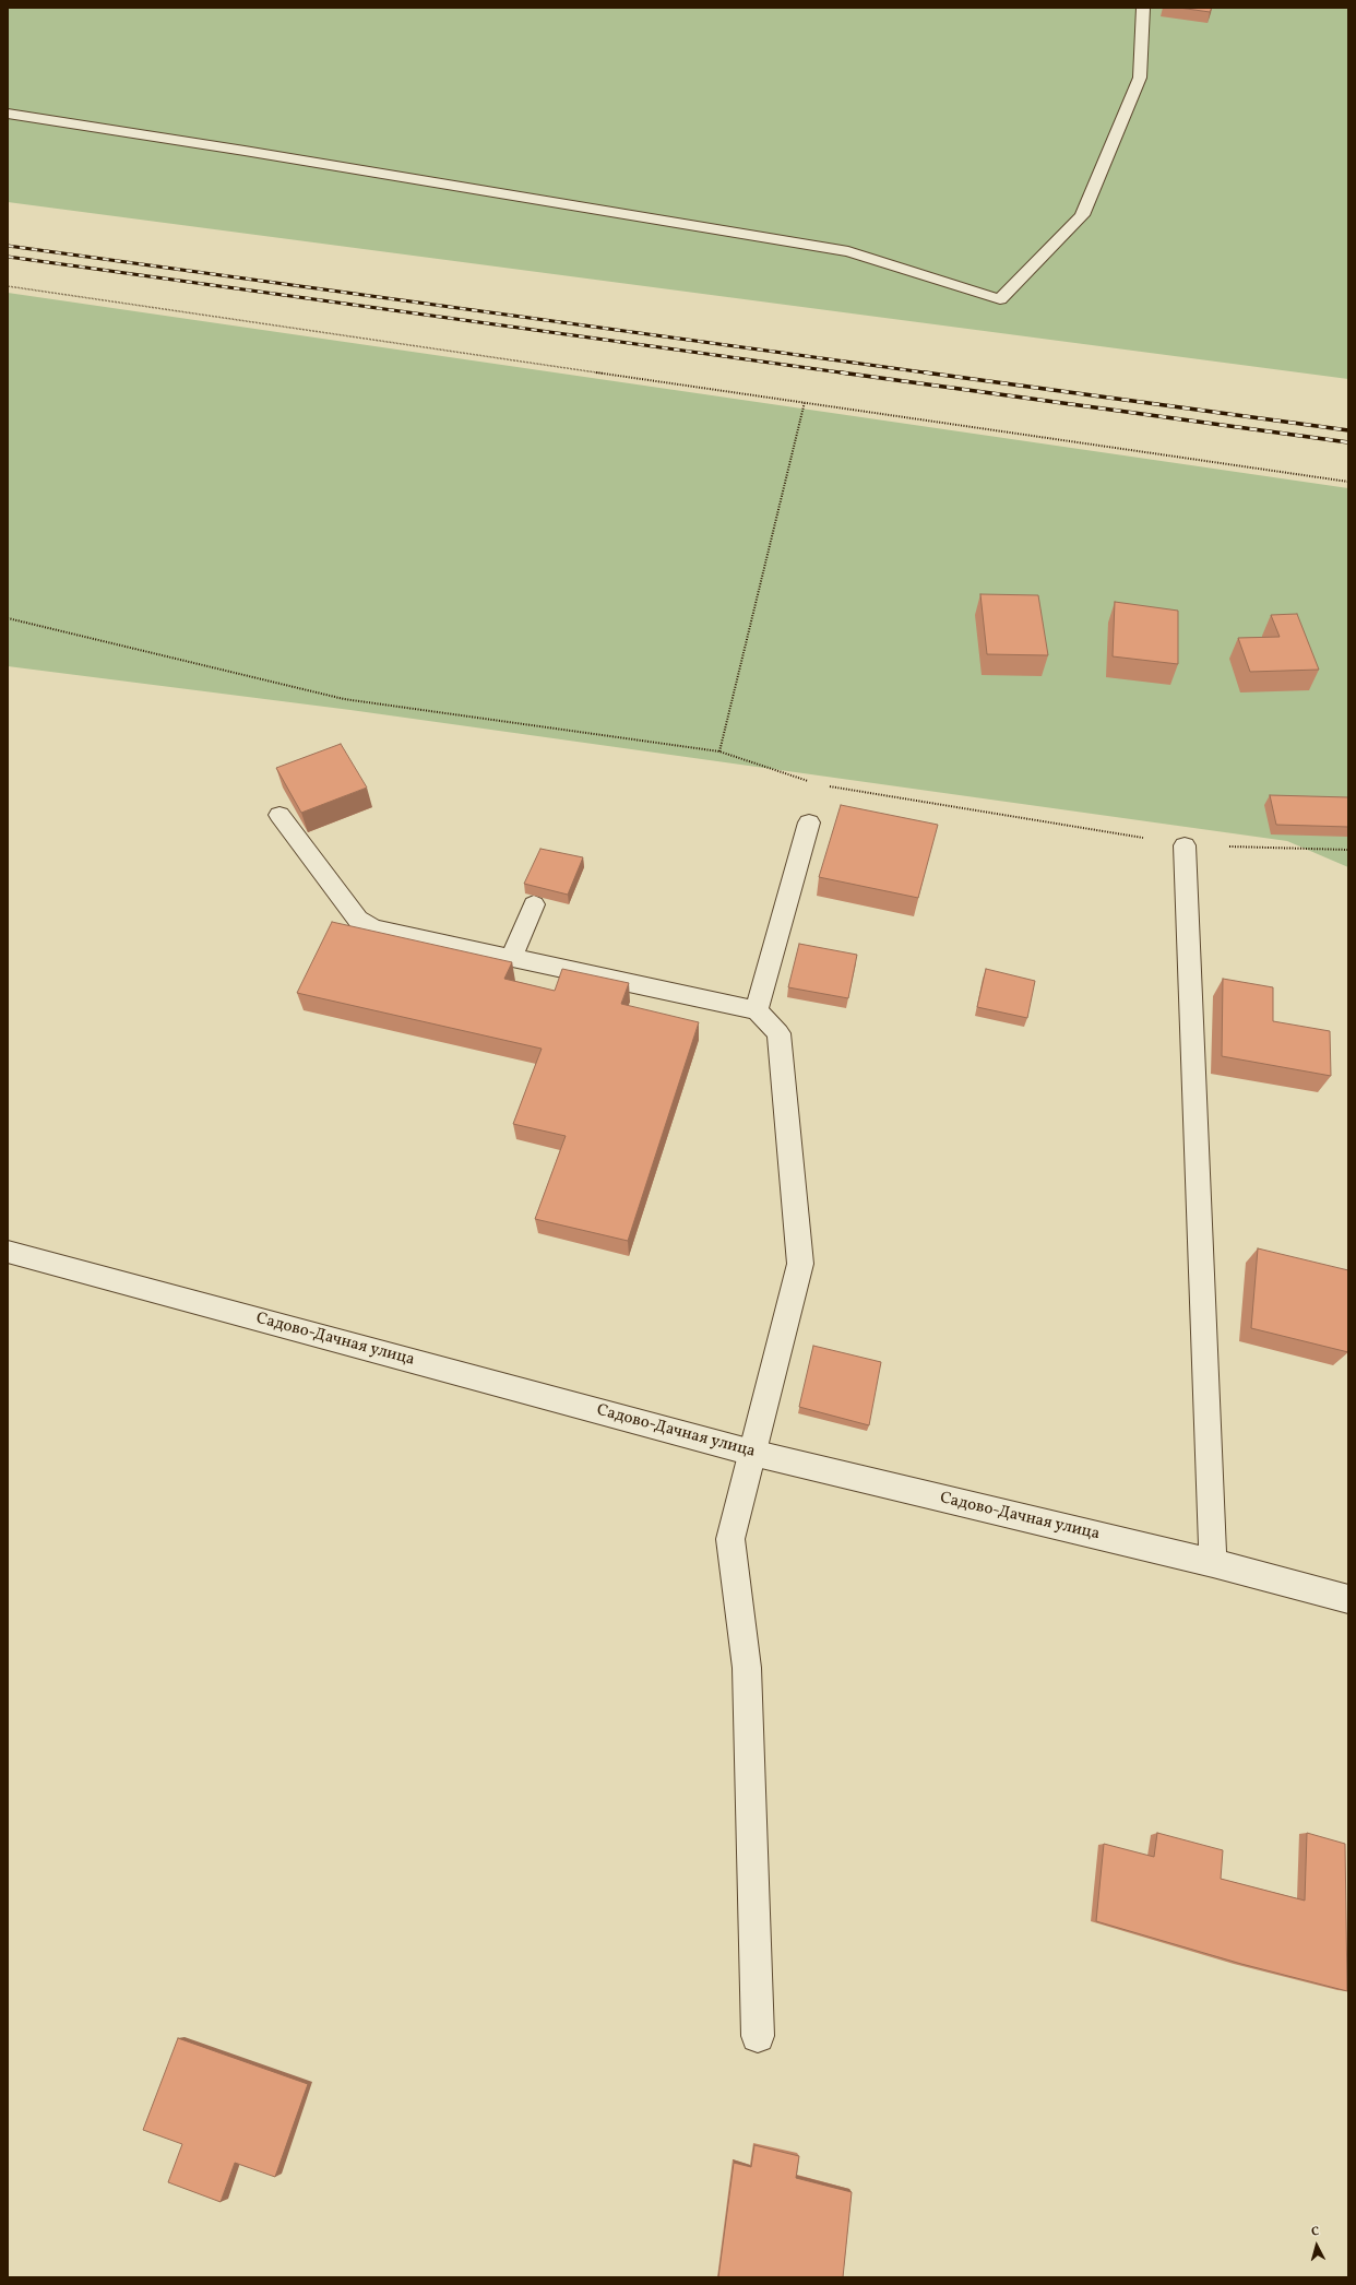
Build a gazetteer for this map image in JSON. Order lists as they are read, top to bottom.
{
  "streets": {
    "street": ["Садово-Дачная улица"]
  },
  "north": "top"
}
